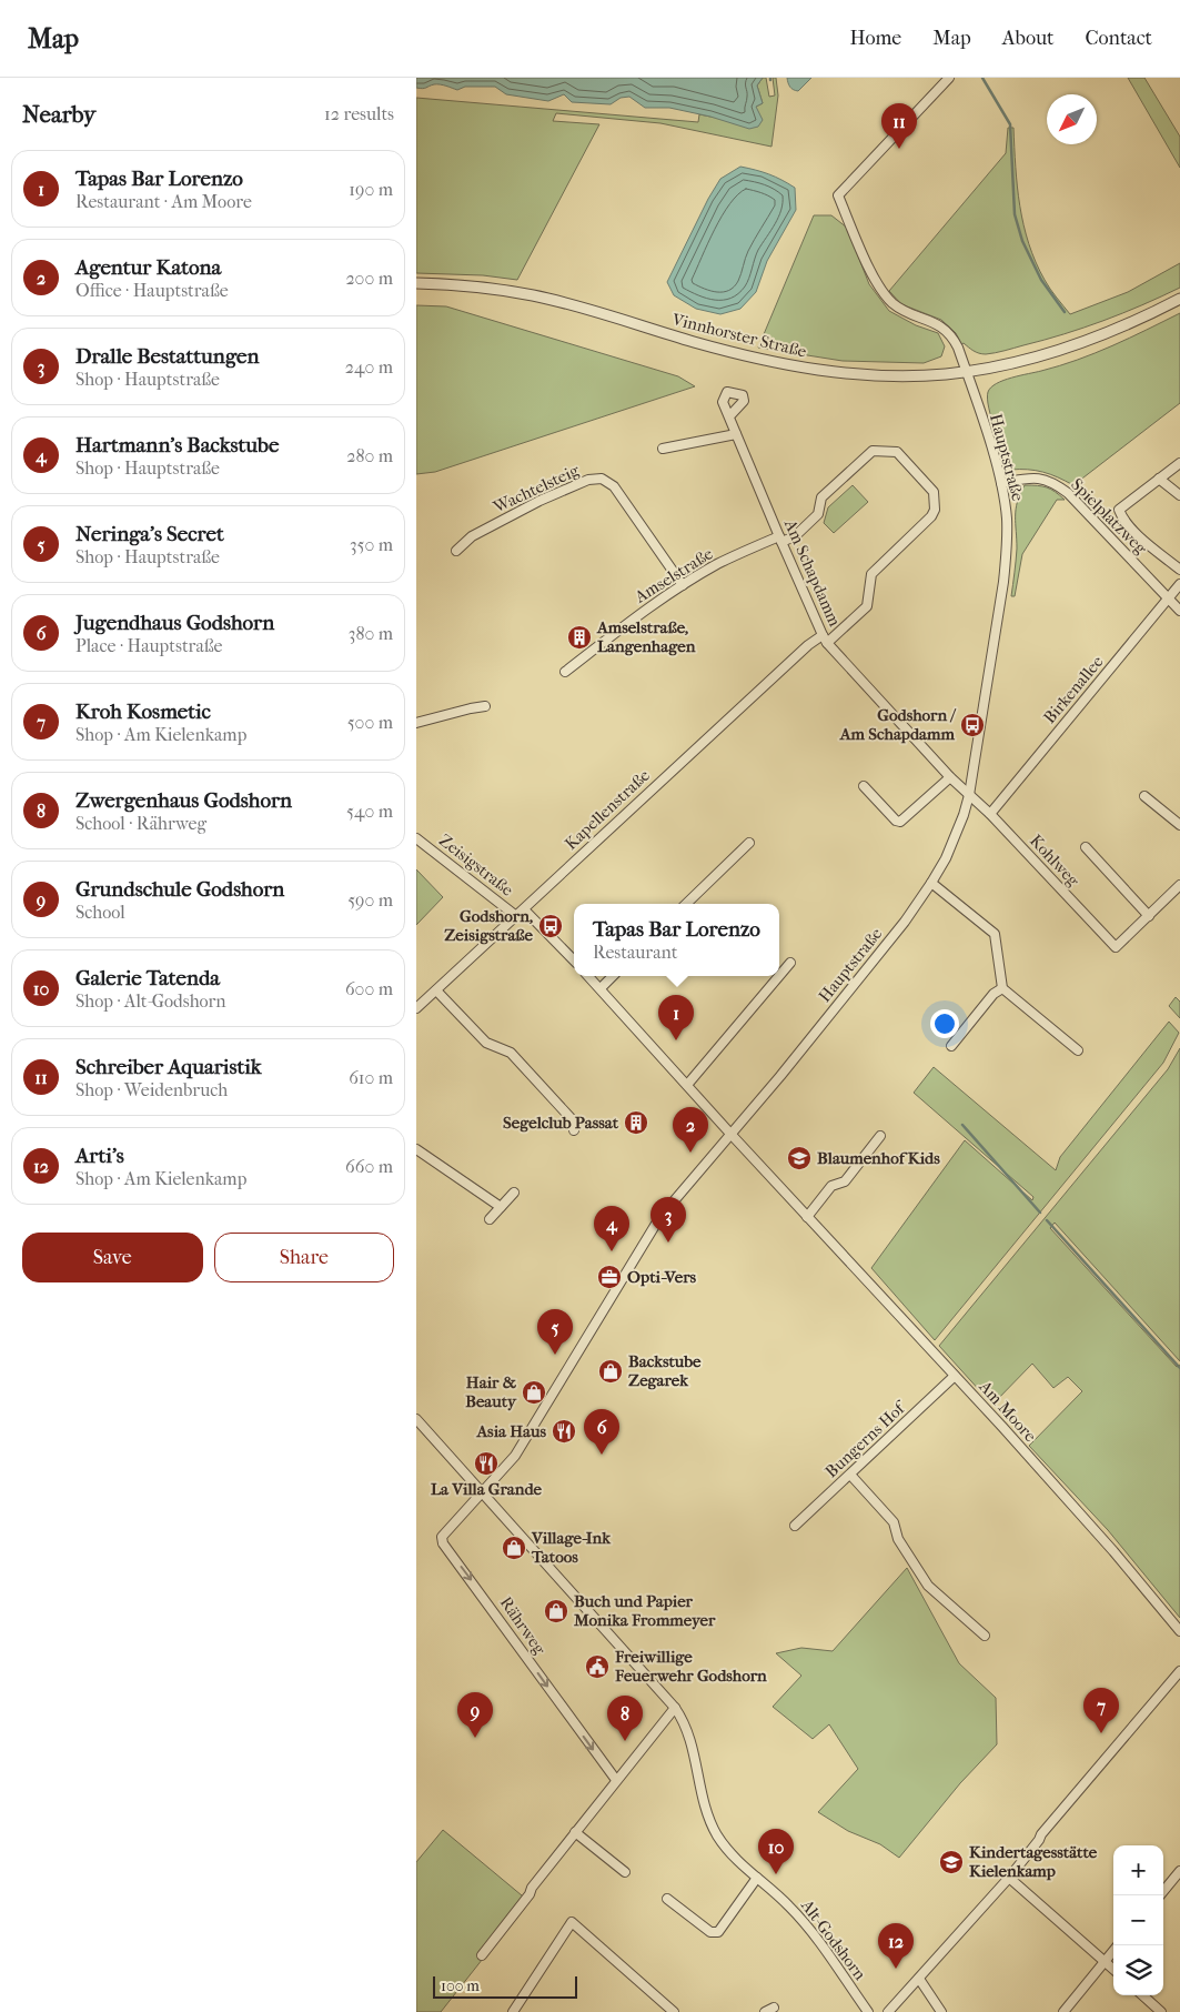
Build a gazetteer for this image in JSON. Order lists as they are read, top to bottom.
{
  "streets": {
    "street": [
      "Vinnhorster Straße",
      "Hauptstraße",
      "Wachtelsteig",
      "Spielplatzweg",
      "Am Schapdamm",
      "Amselstraße",
      "Birkenallee",
      "Kapellenstraße",
      "Kohlweg",
      "Zeisigstraße",
      "Am Moore",
      "Bungerns Hof",
      "Rährweg",
      "Alt-Godshorn"
    ]
  },
  "crossings": [
    ["Vinnhorster Straße", "Hauptstraße"],
    ["Hauptstraße", "Spielplatzweg"],
    ["Hauptstraße", "Am Schapdamm"],
    ["Hauptstraße", "Kohlweg"],
    ["Hauptstraße", "Am Moore"],
    ["Hauptstraße", "Rährweg"],
    ["Hauptstraße", "Alt-Godshorn"],
    ["Wachtelsteig", "Amselstraße"],
    ["Spielplatzweg", "Birkenallee"],
    ["Am Schapdamm", "Amselstraße"],
    ["Am Schapdamm", "Kapellenstraße"],
    ["Am Schapdamm", "Kohlweg"],
    ["Amselstraße", "Kapellenstraße"],
    ["Birkenallee", "Kohlweg"],
    ["Kapellenstraße", "Zeisigstraße"],
    ["Am Moore", "Bungerns Hof"],
    ["Rährweg", "Alt-Godshorn"]
  ],
  "one_way": ["Rährweg"],
  "places": {
    "building": ["Amselstraße, Langenhagen", "Segelclub Passat"],
    "bus stop": ["Godshorn / Am Schapdamm", "Godshorn, Zeisigstraße"],
    "school or university": ["Blaumenhof Kids", "Kindertagesstätte Kielenkamp"],
    "office": ["Opti-Vers"],
    "shop": [
      "Backstube Zegarek",
      "Hair & Beauty",
      "Village-Ink Tatoos",
      "Buch und Papier Monika Frommeyer"
    ],
    "restaurant": ["Asia Haus", "La Villa Grande"],
    "public building": ["Freiwillige Feuerwehr Godshorn"]
  },
  "scale_bar": "100 m",
  "north": "bottom left",
  "page": {
    "header": "Map",
    "nav": [
      "Home",
      "Map",
      "About",
      "Contact"
    ],
    "heading": ["Nearby", "12 results"],
    "pins": [
      "11",
      "1",
      "2",
      "3",
      "4",
      "5",
      "6",
      "7",
      "9",
      "8",
      "10",
      "12"
    ],
    "list": [
      {
        "mark": "1",
        "name": "Tapas Bar Lorenzo",
        "note": "Restaurant · Am Moore",
        "value": "190 m"
      },
      {
        "mark": "2",
        "name": "Agentur Katona",
        "note": "Office · Hauptstraße",
        "value": "200 m"
      },
      {
        "mark": "3",
        "name": "Dralle Bestattungen",
        "note": "Shop · Hauptstraße",
        "value": "240 m"
      },
      {
        "mark": "4",
        "name": "Hartmann's Backstube",
        "note": "Shop · Hauptstraße",
        "value": "280 m"
      },
      {
        "mark": "5",
        "name": "Neringa's Secret",
        "note": "Shop · Hauptstraße",
        "value": "350 m"
      },
      {
        "mark": "6",
        "name": "Jugendhaus Godshorn",
        "note": "Place · Hauptstraße",
        "value": "380 m"
      },
      {
        "mark": "7",
        "name": "Kroh Kosmetic",
        "note": "Shop · Am Kielenkamp",
        "value": "500 m"
      },
      {
        "mark": "8",
        "name": "Zwergenhaus Godshorn",
        "note": "School · Rährweg",
        "value": "540 m"
      },
      {
        "mark": "9",
        "name": "Grundschule Godshorn",
        "note": "School",
        "value": "590 m"
      },
      {
        "mark": "10",
        "name": "Galerie Tatenda",
        "note": "Shop · Alt-Godshorn",
        "value": "600 m"
      },
      {
        "mark": "11",
        "name": "Schreiber Aquaristik",
        "note": "Shop · Weidenbruch",
        "value": "610 m"
      },
      {
        "mark": "12",
        "name": "Arti’s",
        "note": "Shop · Am Kielenkamp",
        "value": "660 m"
      }
    ],
    "popup": ["Tapas Bar Lorenzo", "Restaurant"],
    "buttons": ["Save", "Share"],
    "map_buttons": ["+", "−"],
    "scale": "100 m"
  }
}
